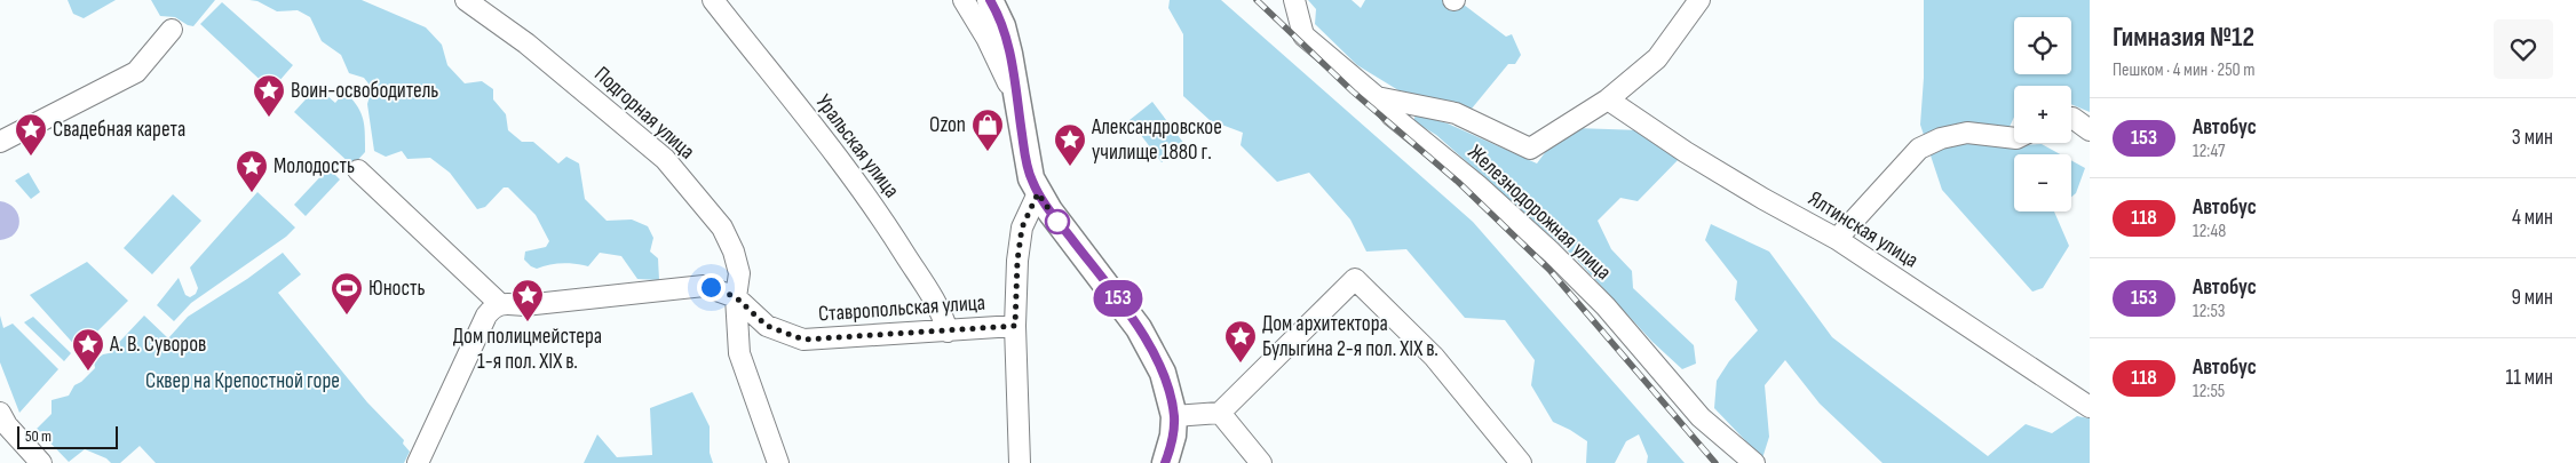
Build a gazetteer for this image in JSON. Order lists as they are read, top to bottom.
{
  "streets": {
    "street": [
      "Подгорная улица",
      "Уральская улица",
      "Железнодорожная улица",
      "Ялтинская улица",
      "Ставропольская улица"
    ]
  },
  "crossings": [
    ["Подгорная улица", "Ставропольская улица"],
    ["Уральская улица", "Ставропольская улица"]
  ],
  "parks": ["Сквер на Крепостной горе"],
  "places": {
    "place": [
      "Воин-освободитель",
      "Свадебная карета",
      "Александровское училище 1880 г.",
      "Молодость",
      "Дом полицмейстера 1-я пол. XIX в.",
      "Дом архитектора Булыгина 2-я пол. XIX в.",
      "А. В. Суворов"
    ],
    "shop": ["Ozon"],
    "sports": ["Юность"]
  },
  "lines": ["bus line 153"],
  "scale_bar": "50 m",
  "page": {
    "on_map": "153",
    "heading": ["Гимназия №12", "Пешком · 4 мин · 250 m"],
    "map_buttons": ["+", "−"],
    "list": [
      {
        "mark": "153",
        "name": "Автобус",
        "note": "12:47",
        "value": "3 мин"
      },
      {
        "mark": "118",
        "name": "Автобус",
        "note": "12:48",
        "value": "4 мин"
      },
      {
        "mark": "153",
        "name": "Автобус",
        "note": "12:53",
        "value": "9 мин"
      },
      {
        "mark": "118",
        "name": "Автобус",
        "note": "12:55",
        "value": "11 мин"
      }
    ],
    "scale": "50 m"
  }
}
